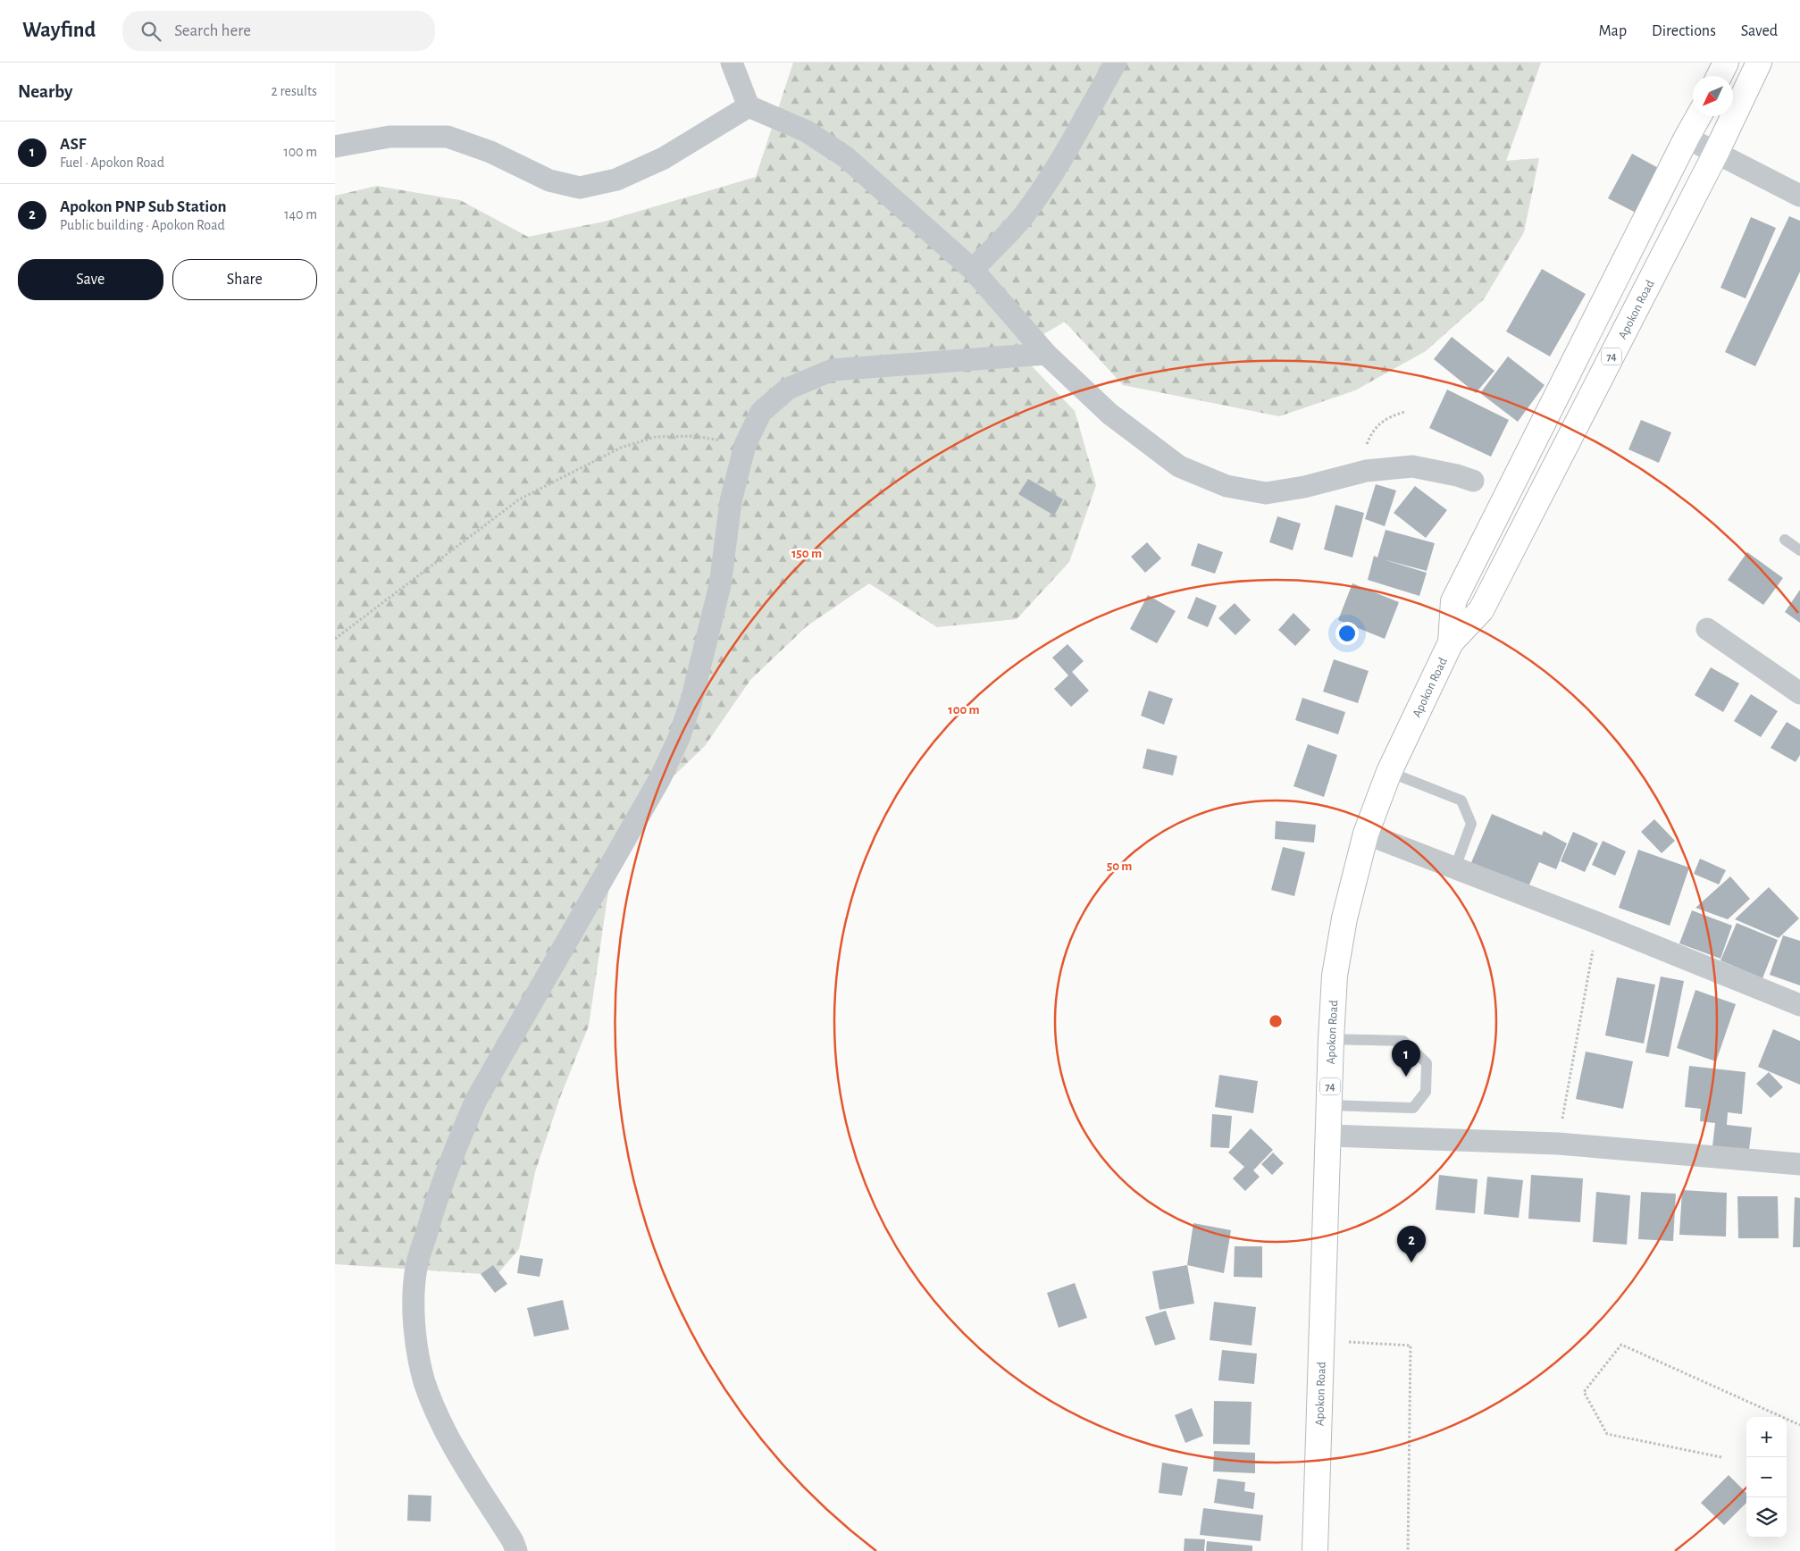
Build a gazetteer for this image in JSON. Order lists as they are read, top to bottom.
{
  "streets": {
    "highway": ["Apokon Road", "74"]
  },
  "north": "bottom left",
  "page": {
    "header": "Wayfind",
    "search": "Search here",
    "nav": ["Map", "Directions", "Saved"],
    "heading": ["Nearby", "2 results"],
    "list": [
      {
        "mark": "1",
        "name": "ASF",
        "note": "Fuel · Apokon Road",
        "value": "100 m"
      },
      {
        "mark": "2",
        "name": "Apokon PNP Sub Station",
        "note": "Public building · Apokon Road",
        "value": "140 m"
      }
    ],
    "buttons": ["Save", "Share"],
    "pins": ["1", "2"],
    "map_buttons": ["+", "−"]
  },
  "rings": ["150 m", "100 m", "50 m"]
}
